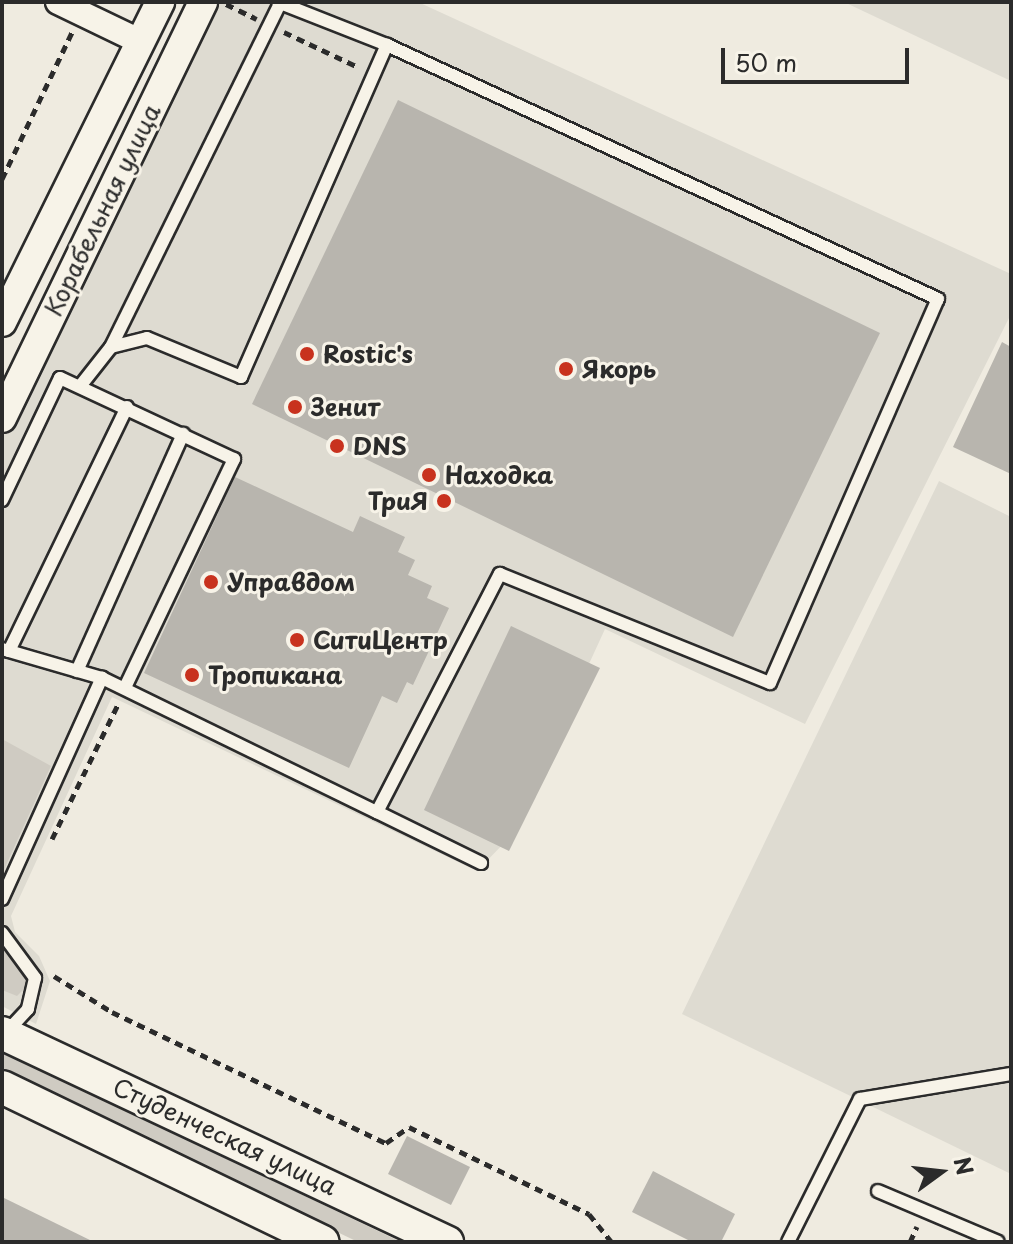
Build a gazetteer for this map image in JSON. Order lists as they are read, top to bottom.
{
  "streets": {
    "main road": ["Студенческая улица"],
    "street": ["Корабельная улица"]
  },
  "places": [
    "Rostic's",
    "Якорь",
    "Зенит",
    "DNS",
    "Находка",
    "ТриЯ",
    "Управдом",
    "СитиЦентр",
    "Тропикана"
  ],
  "scale_bar": "50 m",
  "north": "right"
}
